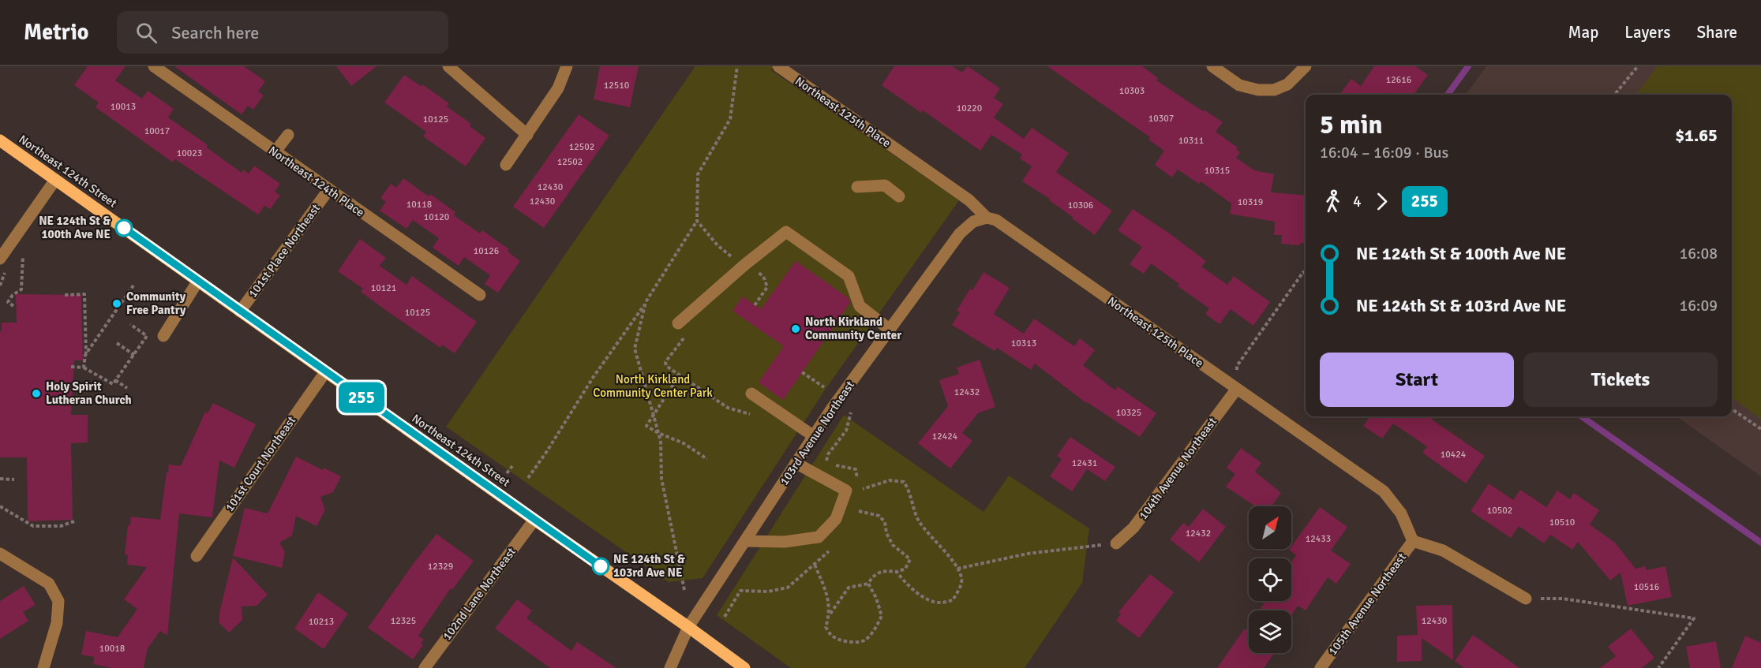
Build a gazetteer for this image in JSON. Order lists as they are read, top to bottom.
{
  "streets": {
    "main road": ["Northeast 124th Street"],
    "street": [
      "Northeast 125th Place",
      "Northeast 124th Place",
      "101st Place Northeast",
      "103rd Avenue Northeast",
      "101st Court Northeast",
      "104th Avenue Northeast",
      "102nd Lane Northeast",
      "105th Avenue Northeast"
    ]
  },
  "crossings": [
    ["Northeast 125th Place", "103rd Avenue Northeast"],
    ["Northeast 125th Place", "104th Avenue Northeast"],
    ["Northeast 125th Place", "105th Avenue Northeast"],
    ["Northeast 124th Street", "101st Place Northeast"],
    ["Northeast 124th Street", "103rd Avenue Northeast"],
    ["Northeast 124th Street", "101st Court Northeast"],
    ["Northeast 124th Street", "102nd Lane Northeast"],
    ["Northeast 124th Place", "101st Place Northeast"]
  ],
  "parks": ["North Kirkland Community Center Park"],
  "places": [
    "NE 124th St & 100th Ave NE",
    "Community Free Pantry",
    "North Kirkland Community Center",
    "Holy Spirit Lutheran Church",
    "NE 124th St & 103rd Ave NE"
  ],
  "lines": ["bus line 255"],
  "house_numbers": [
    "12616",
    "12510",
    "10303",
    "10013",
    "10220",
    "10307",
    "10125",
    "10017",
    "10311",
    "12502",
    "10023",
    "12502",
    "10315",
    "12430",
    "12430",
    "10319",
    "10118",
    "10306",
    "10120",
    "10126",
    "10121",
    "10125",
    "10313",
    "12432",
    "10325",
    "12424",
    "10424",
    "12431",
    "10502",
    "10510",
    "12432",
    "12433",
    "12329",
    "10516",
    "12325",
    "12430",
    "10213",
    "10018"
  ],
  "north": "top right",
  "page": {
    "header": "Metrio",
    "search": "Search here",
    "nav": ["Map", "Layers", "Share"],
    "on_map": "255",
    "heading": ["5 min", "16:04 – 16:09 · Bus", "$1.65"],
    "legs": ["4", "255"],
    "list": [
      {
        "name": "NE 124th St & 100th Ave NE",
        "value": "16:08"
      },
      {
        "name": "NE 124th St & 103rd Ave NE",
        "value": "16:09"
      }
    ],
    "buttons": ["Start", "Tickets"]
  }
}
